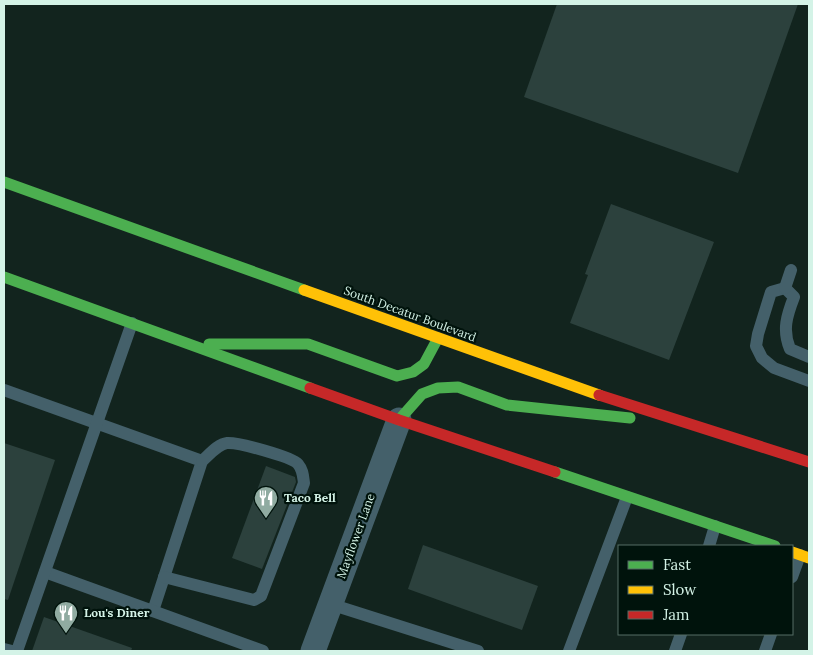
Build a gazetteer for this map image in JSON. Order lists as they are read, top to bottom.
{
  "streets": {
    "main road": ["South Decatur Boulevard"],
    "street": ["Mayflower Lane"]
  },
  "places": {
    "restaurant": ["Taco Bell", "Lou's Diner"]
  },
  "legend": ["Fast", "Slow", "Jam"]
}
